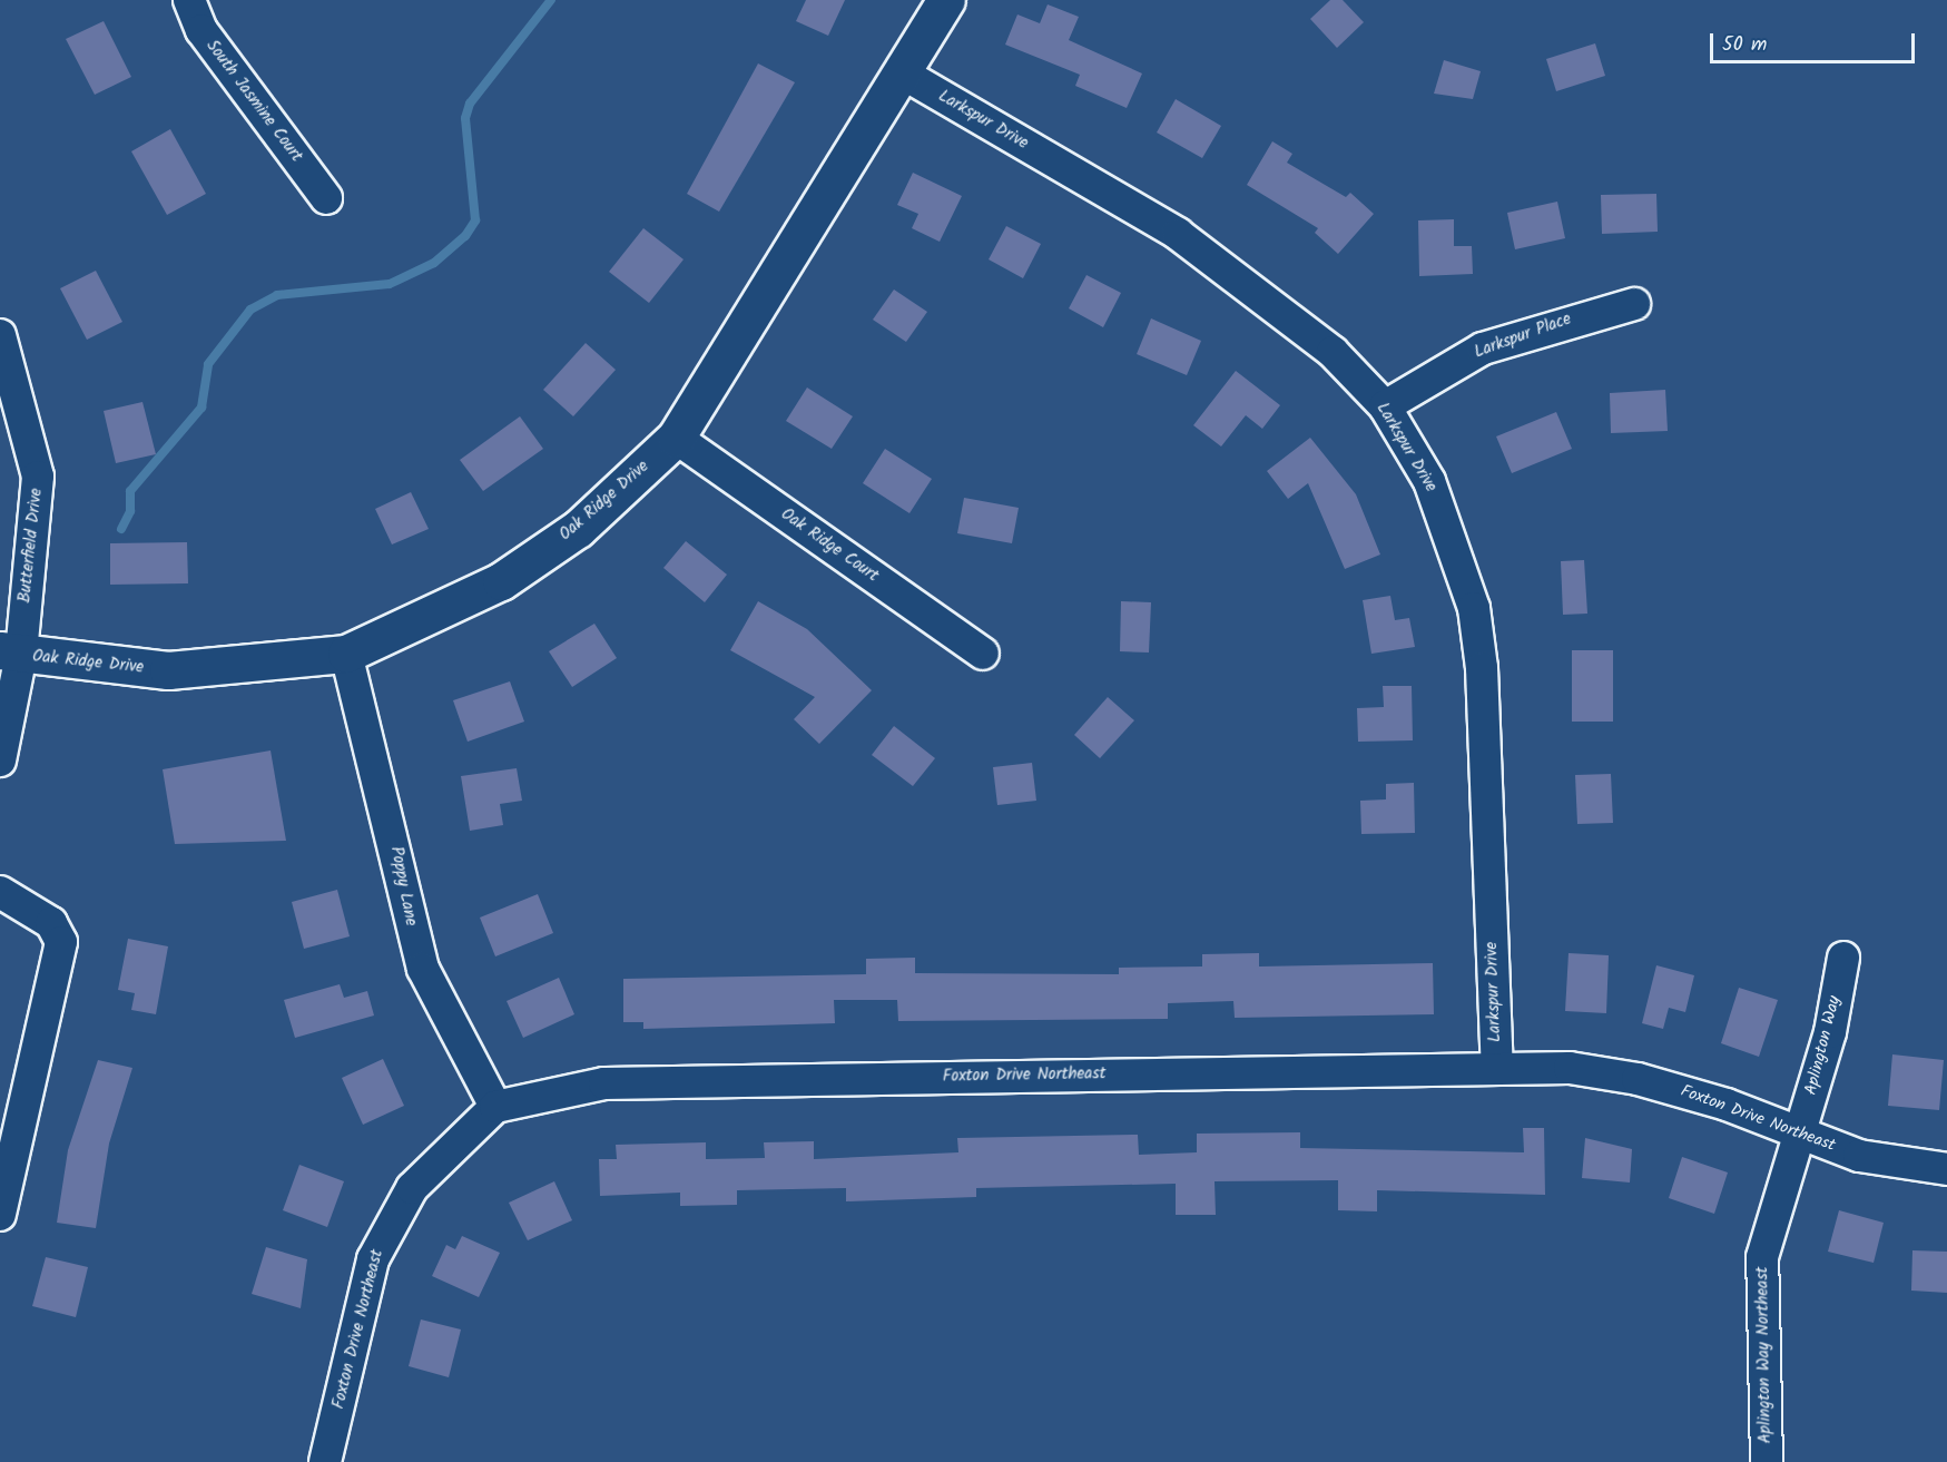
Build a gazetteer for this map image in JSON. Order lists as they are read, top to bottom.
{
  "streets": {
    "street": [
      "South Jasmine Court",
      "Larkspur Drive",
      "Larkspur Place",
      "Oak Ridge Drive",
      "Butterfield Drive",
      "Oak Ridge Court",
      "Poppy Lane",
      "Aplington Way",
      "Foxton Drive Northeast",
      "Aplington Way Northeast"
    ]
  },
  "crossings": [
    ["Larkspur Drive", "Larkspur Place"],
    ["Larkspur Drive", "Oak Ridge Drive"],
    ["Larkspur Drive", "Foxton Drive Northeast"],
    ["Oak Ridge Drive", "Butterfield Drive"],
    ["Oak Ridge Drive", "Oak Ridge Court"],
    ["Oak Ridge Drive", "Poppy Lane"],
    ["Poppy Lane", "Foxton Drive Northeast"],
    ["Aplington Way", "Foxton Drive Northeast"],
    ["Aplington Way", "Aplington Way Northeast"],
    ["Foxton Drive Northeast", "Aplington Way Northeast"]
  ],
  "scale_bar": "50 m"
}
